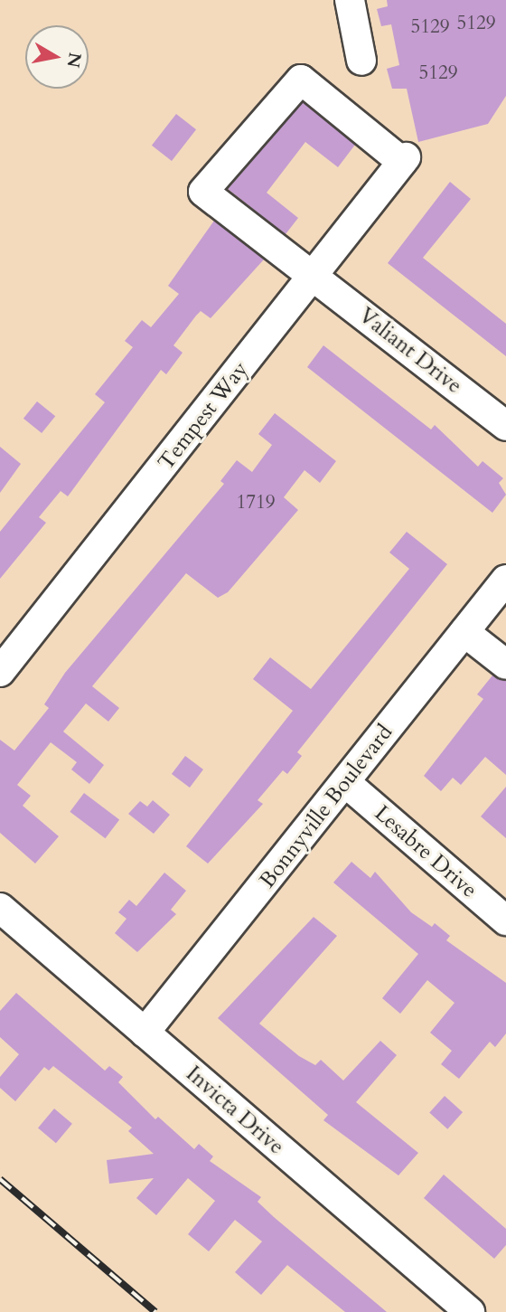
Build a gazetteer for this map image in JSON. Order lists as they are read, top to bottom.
{
  "streets": {
    "street": [
      "Valiant Drive",
      "Tempest Way",
      "Bonnyville Boulevard",
      "Lesabre Drive",
      "Invicta Drive"
    ]
  },
  "crossings": [
    ["Valiant Drive", "Tempest Way"],
    ["Bonnyville Boulevard", "Lesabre Drive"],
    ["Bonnyville Boulevard", "Invicta Drive"]
  ],
  "house_numbers": [
    "5129",
    "5129",
    "5129",
    "1719"
  ],
  "north": "right"
}
